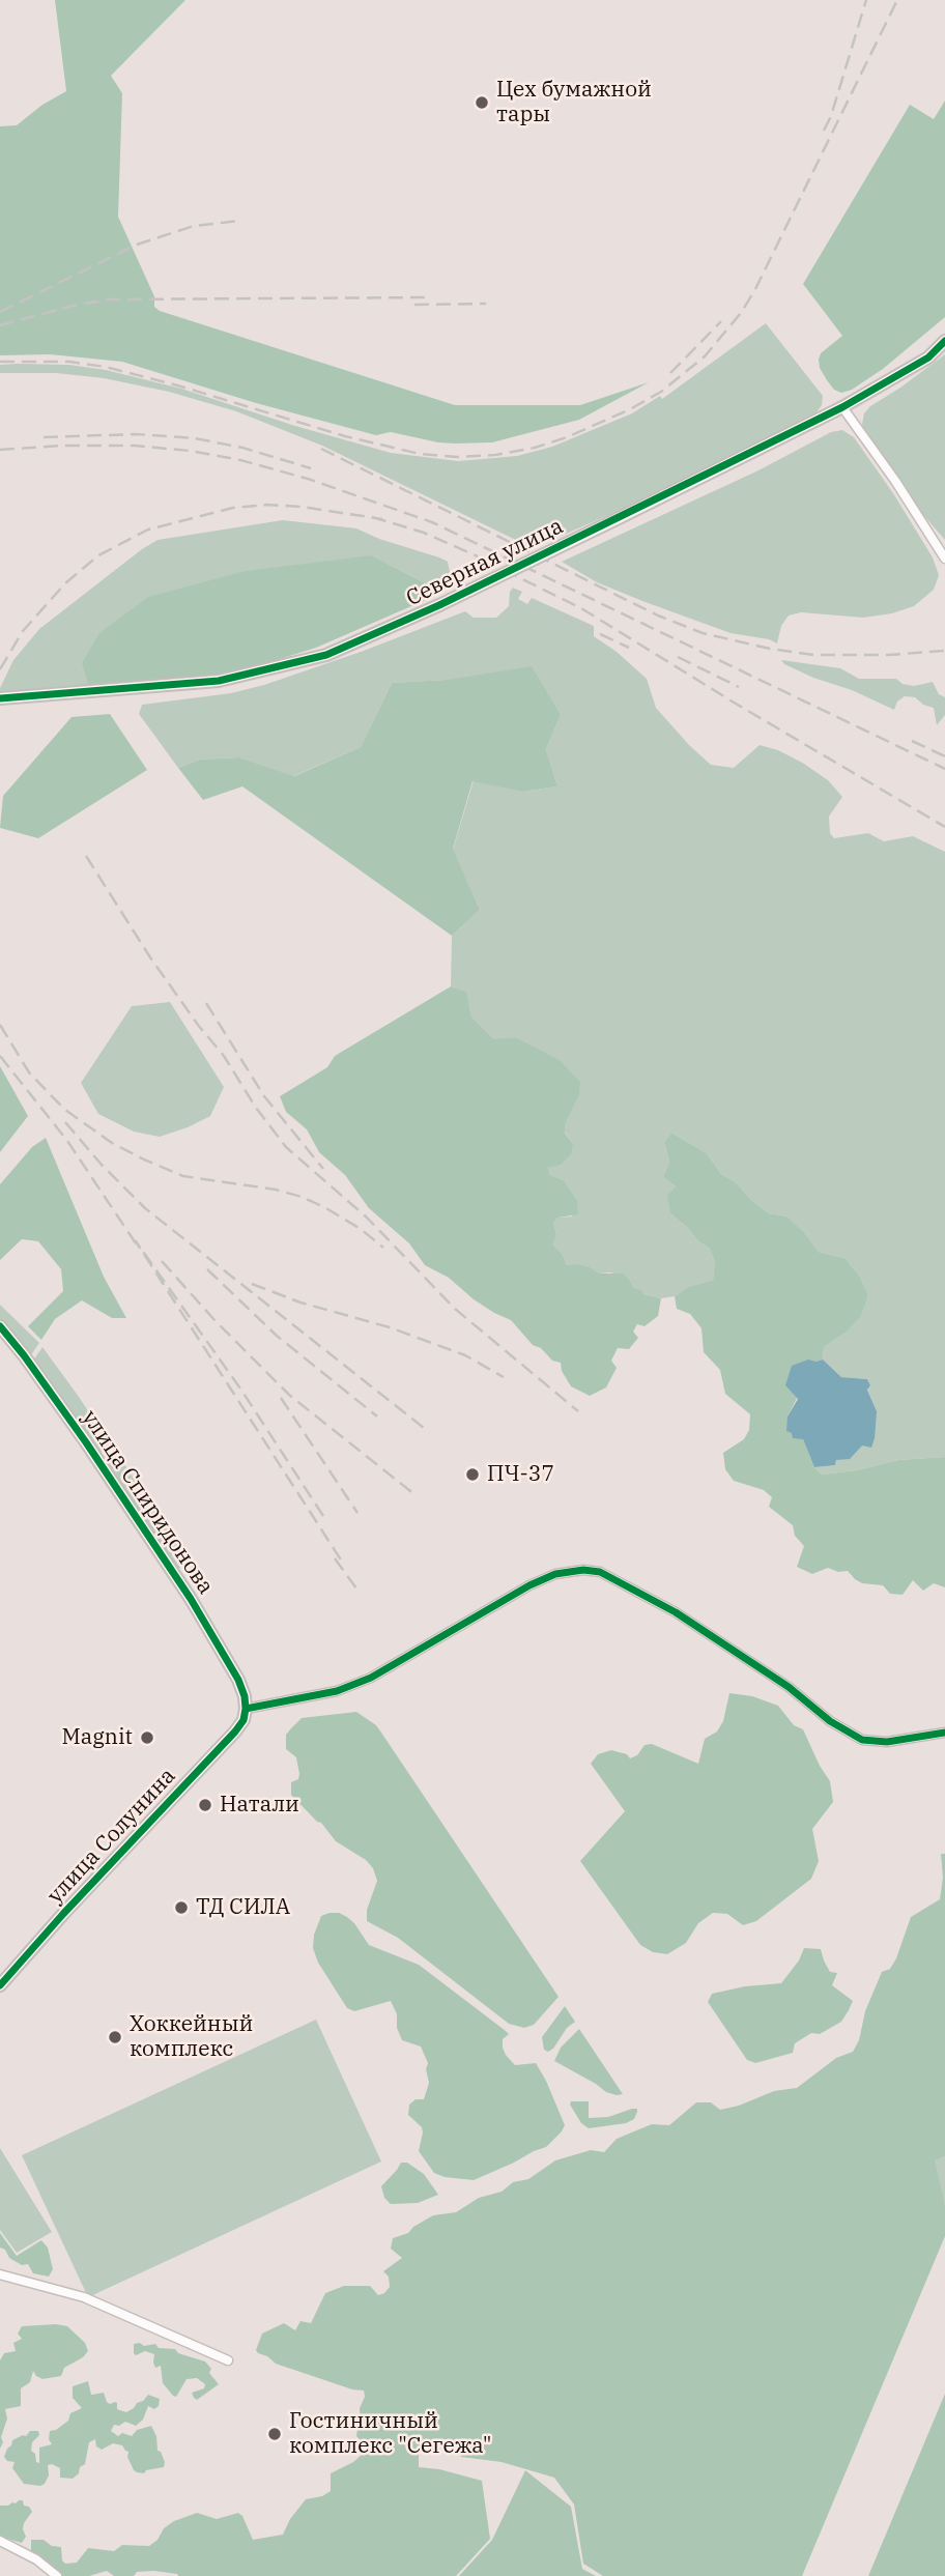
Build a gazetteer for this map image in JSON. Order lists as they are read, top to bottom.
{
  "streets": {
    "street": ["Северная улица", "улица Спиридонова", "улица Солунина"]
  },
  "crossings": [
    ["улица Спиридонова", "улица Солунина"]
  ],
  "places": [
    "Цех бумажной тары",
    "ПЧ-37",
    "Magnit",
    "Натали",
    "ТД СИЛА",
    "Хоккейный комплекс",
    "Гостиничный комплекс \"Сегежа\""
  ]
}
